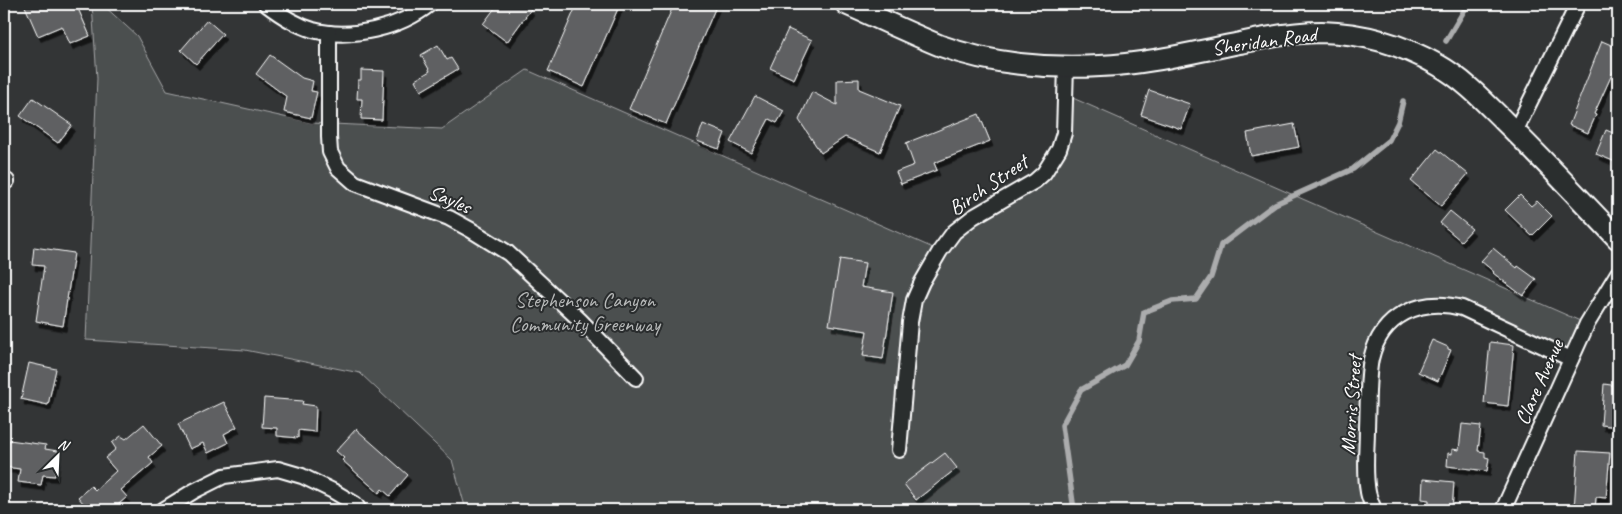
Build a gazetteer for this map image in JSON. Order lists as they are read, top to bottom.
{
  "streets": {
    "main road": ["Sheridan Road"],
    "street": [
      "Birch Street",
      "Sayles",
      "Clare Avenue",
      "Morris Street"
    ]
  },
  "crossings": [
    ["Sheridan Road", "Birch Street"],
    ["Clare Avenue", "Morris Street"]
  ],
  "parks": ["Stephenson Canyon Community Greenway"],
  "north": "top right"
}
